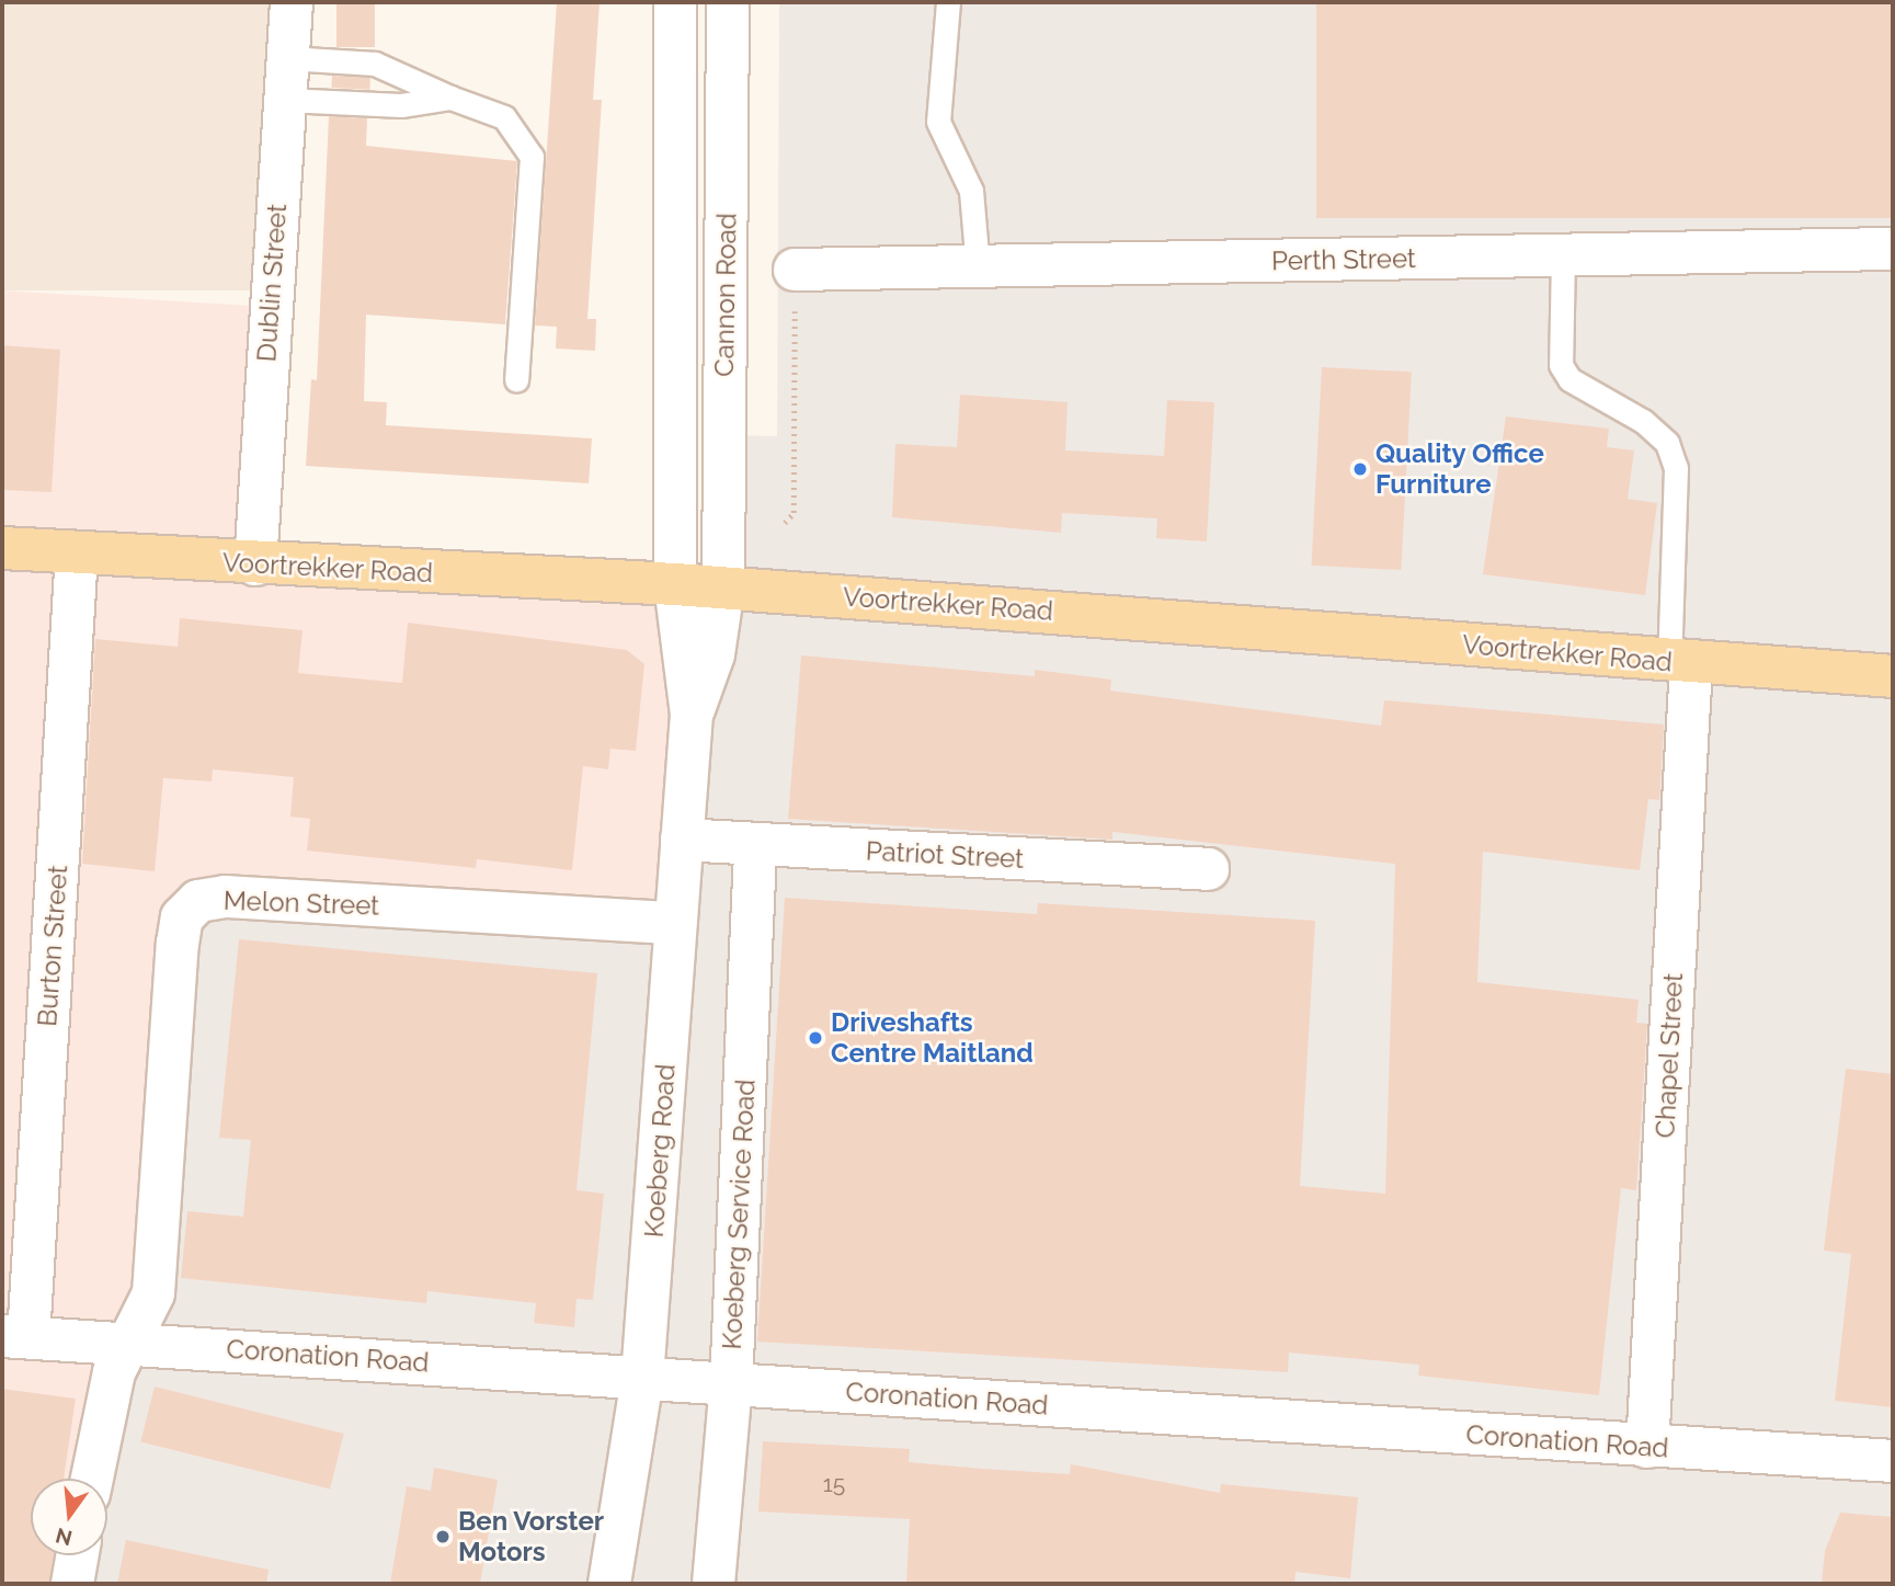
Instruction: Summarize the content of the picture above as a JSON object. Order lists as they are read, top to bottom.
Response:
{
  "streets": {
    "main road": ["Voortrekker Road"],
    "street": [
      "Perth Street",
      "Dublin Street",
      "Cannon Road",
      "Patriot Street",
      "Melon Street",
      "Burton Street",
      "Chapel Street",
      "Koeberg Road",
      "Koeberg Service Road",
      "Coronation Road"
    ]
  },
  "crossings": [
    ["Dublin Street", "Voortrekker Road"],
    ["Cannon Road", "Voortrekker Road"],
    ["Cannon Road", "Koeberg Road"],
    ["Voortrekker Road", "Burton Street"],
    ["Voortrekker Road", "Chapel Street"],
    ["Voortrekker Road", "Koeberg Road"],
    ["Patriot Street", "Koeberg Road"],
    ["Patriot Street", "Koeberg Service Road"],
    ["Melon Street", "Koeberg Road"],
    ["Melon Street", "Coronation Road"],
    ["Burton Street", "Coronation Road"],
    ["Chapel Street", "Coronation Road"],
    ["Koeberg Road", "Coronation Road"],
    ["Koeberg Service Road", "Coronation Road"]
  ],
  "places": ["Quality Office Furniture", "Driveshafts Centre Maitland", "Ben Vorster Motors"],
  "house_numbers": ["15"],
  "north": "bottom"
}
